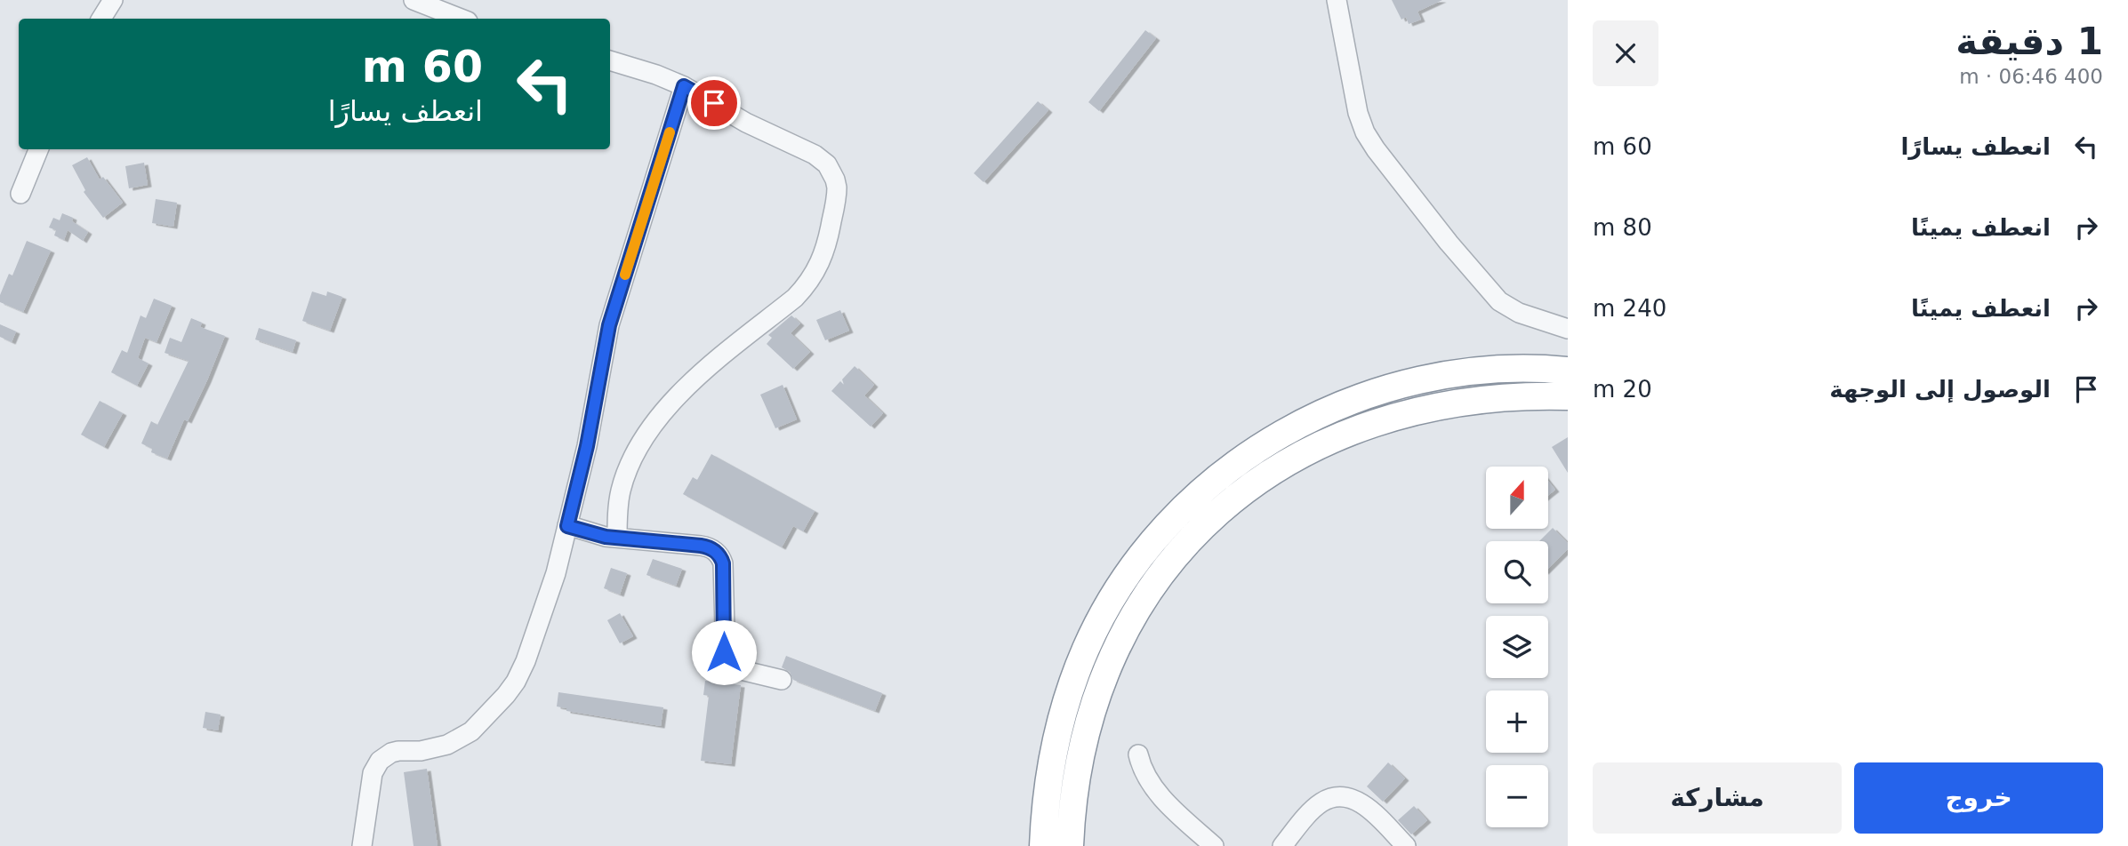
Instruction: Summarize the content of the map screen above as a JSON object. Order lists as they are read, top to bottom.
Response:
{
  "north": "top",
  "page": {
    "heading": ["1 دقيقة", "400 m · 06:46"],
    "turn": ["60 m", "انعطف يسارًا"],
    "list": [
      {
        "name": "انعطف يسارًا",
        "value": "60 m"
      },
      {
        "name": "انعطف يمينًا",
        "value": "80 m"
      },
      {
        "name": "انعطف يمينًا",
        "value": "240 m"
      },
      {
        "name": "الوصول إلى الوجهة",
        "value": "20 m"
      }
    ],
    "map_buttons": ["+", "−"],
    "buttons": ["خروج", "مشاركة"]
  }
}
